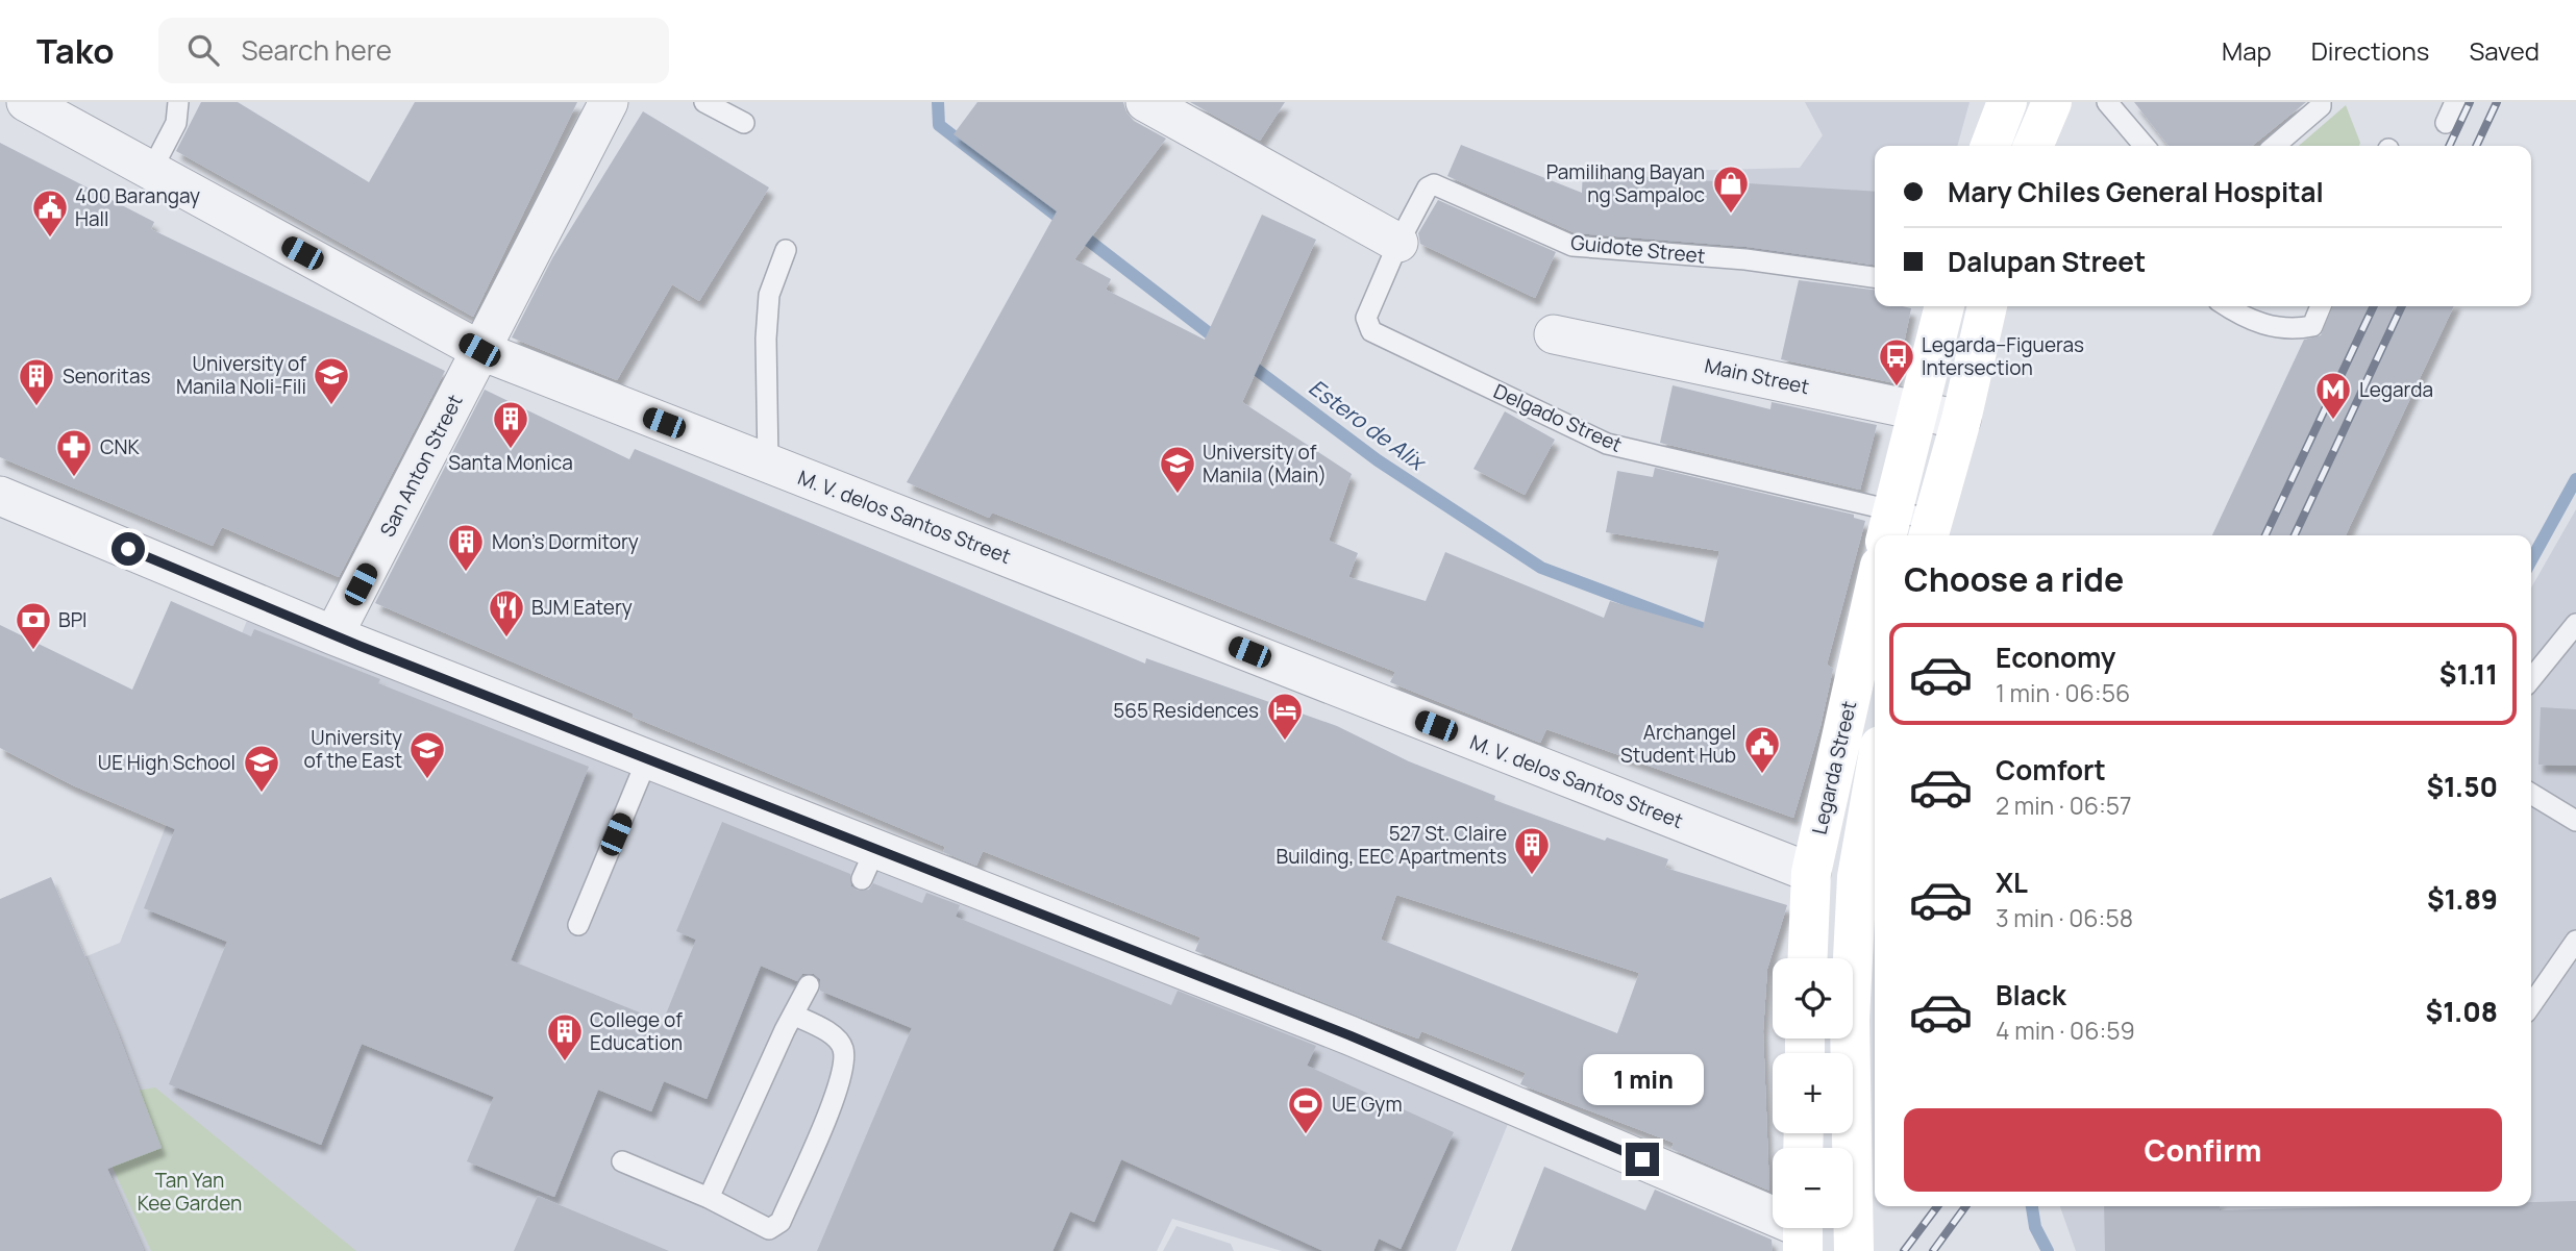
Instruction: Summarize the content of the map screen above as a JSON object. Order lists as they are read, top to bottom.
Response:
{
  "streets": {
    "main road": ["Legarda Street"],
    "street": ["Main Street", "San Anton Street", "M. V. delos Santos Street"],
    "lane": ["Guidote Street", "Delgado Street"]
  },
  "crossings": [
    ["Guidote Street", "Delgado Street"],
    ["San Anton Street", "M. V. delos Santos Street"],
    ["M. V. delos Santos Street", "Legarda Street"]
  ],
  "water": ["Estero de Alix"],
  "parks": ["Tan Yan Kee Garden"],
  "places": {
    "shop": ["Pamilihang Bayan ng Sampaloc"],
    "public building": ["400 Barangay Hall", "Archangel Student Hub"],
    "bus stop": ["Legarda–Figueras Intersection"],
    "school or university": [
      "University of Manila Noli-Fili",
      "University of Manila (Main)",
      "University of the East",
      "UE High School"
    ],
    "building": [
      "Senoritas",
      "Santa Monica",
      "Mon's Dormitory",
      "527 St. Claire Building, EEC Apartments",
      "College of Education"
    ],
    "metro station": ["Legarda"],
    "pharmacy": ["CNK"],
    "restaurant": ["BJM Eatery"],
    "bank": ["BPI"],
    "hotel": ["565 Residences"],
    "sports": ["UE Gym"]
  },
  "page": {
    "header": "Tako",
    "search": "Search here",
    "nav": ["Map", "Directions", "Saved"],
    "banner": ["Mary Chiles General Hospital", "Dalupan Street"],
    "heading": "Choose a ride",
    "list": [
      {
        "name": "Economy",
        "note": "1 min · 06:56",
        "value": "$1.11"
      },
      {
        "name": "Comfort",
        "note": "2 min · 06:57",
        "value": "$1.50"
      },
      {
        "name": "XL",
        "note": "3 min · 06:58",
        "value": "$1.89"
      },
      {
        "name": "Black",
        "note": "4 min · 06:59",
        "value": "$1.08"
      }
    ],
    "map_buttons": ["+", "−"],
    "bubble": "1 min",
    "buttons": "Confirm"
  }
}
